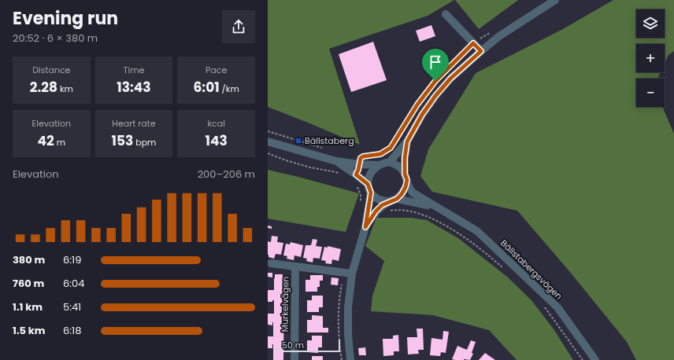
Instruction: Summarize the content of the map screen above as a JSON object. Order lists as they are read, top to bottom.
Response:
{
  "streets": {
    "street": ["Bällstabergsvägen", "Murkelvägen"]
  },
  "places": {
    "transit": ["Bällstaberg"]
  },
  "scale_bar": "50 m",
  "page": {
    "heading": ["Evening run", "20:52 · 6 × 380 m"],
    "map_buttons": ["+", "−"],
    "stats": [
      ["Distance", "2.28 km"],
      ["Time", "13:43"],
      ["Pace", "6:01 /km"],
      ["Elevation", "42 m"],
      ["Heart rate", "153 bpm"],
      ["kcal", "143"]
    ],
    "chart": ["Elevation", "200–206 m"],
    "list": [
      {
        "name": "380 m",
        "note": "6:19"
      },
      {
        "name": "760 m",
        "note": "6:04"
      },
      {
        "name": "1.1 km",
        "note": "5:41"
      },
      {
        "name": "1.5 km",
        "note": "6:18"
      }
    ],
    "scale": "50 m"
  }
}
